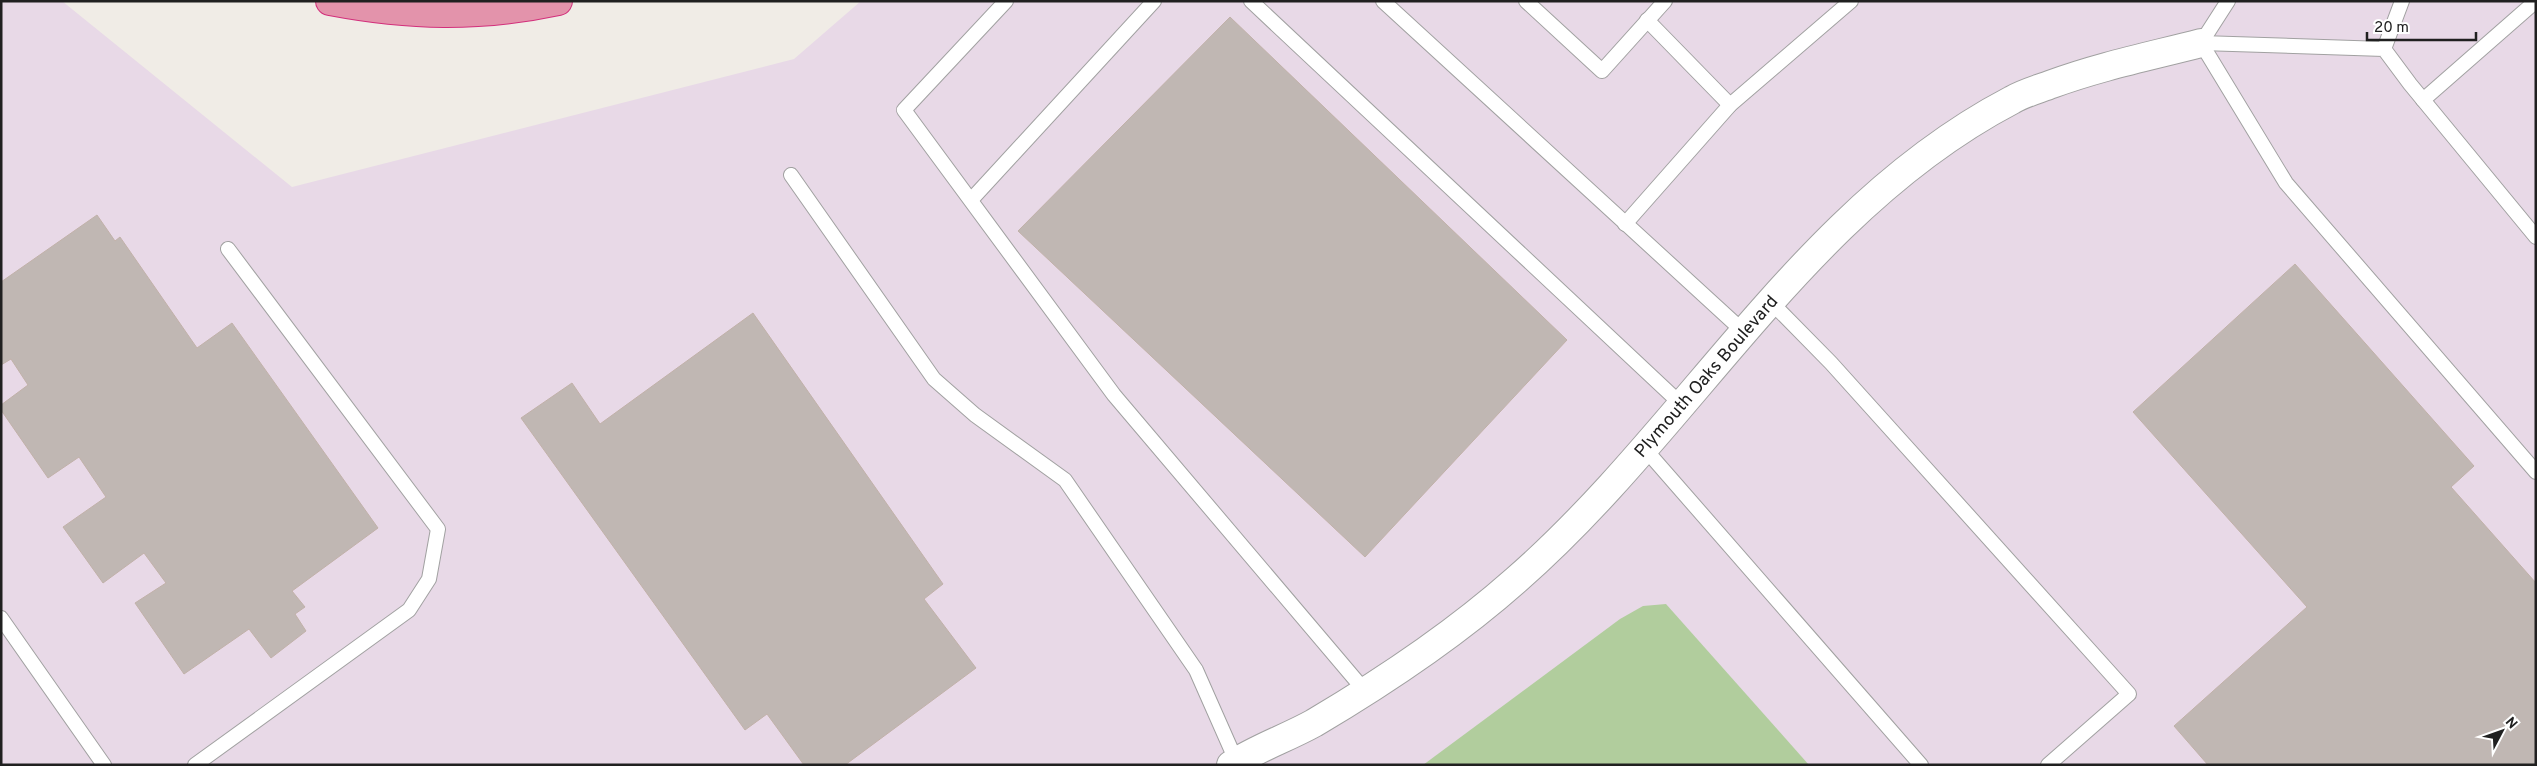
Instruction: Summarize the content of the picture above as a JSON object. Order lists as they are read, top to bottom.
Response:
{
  "streets": {
    "street": ["Plymouth Oaks Boulevard"]
  },
  "scale_bar": "20 m",
  "north": "top right"
}
